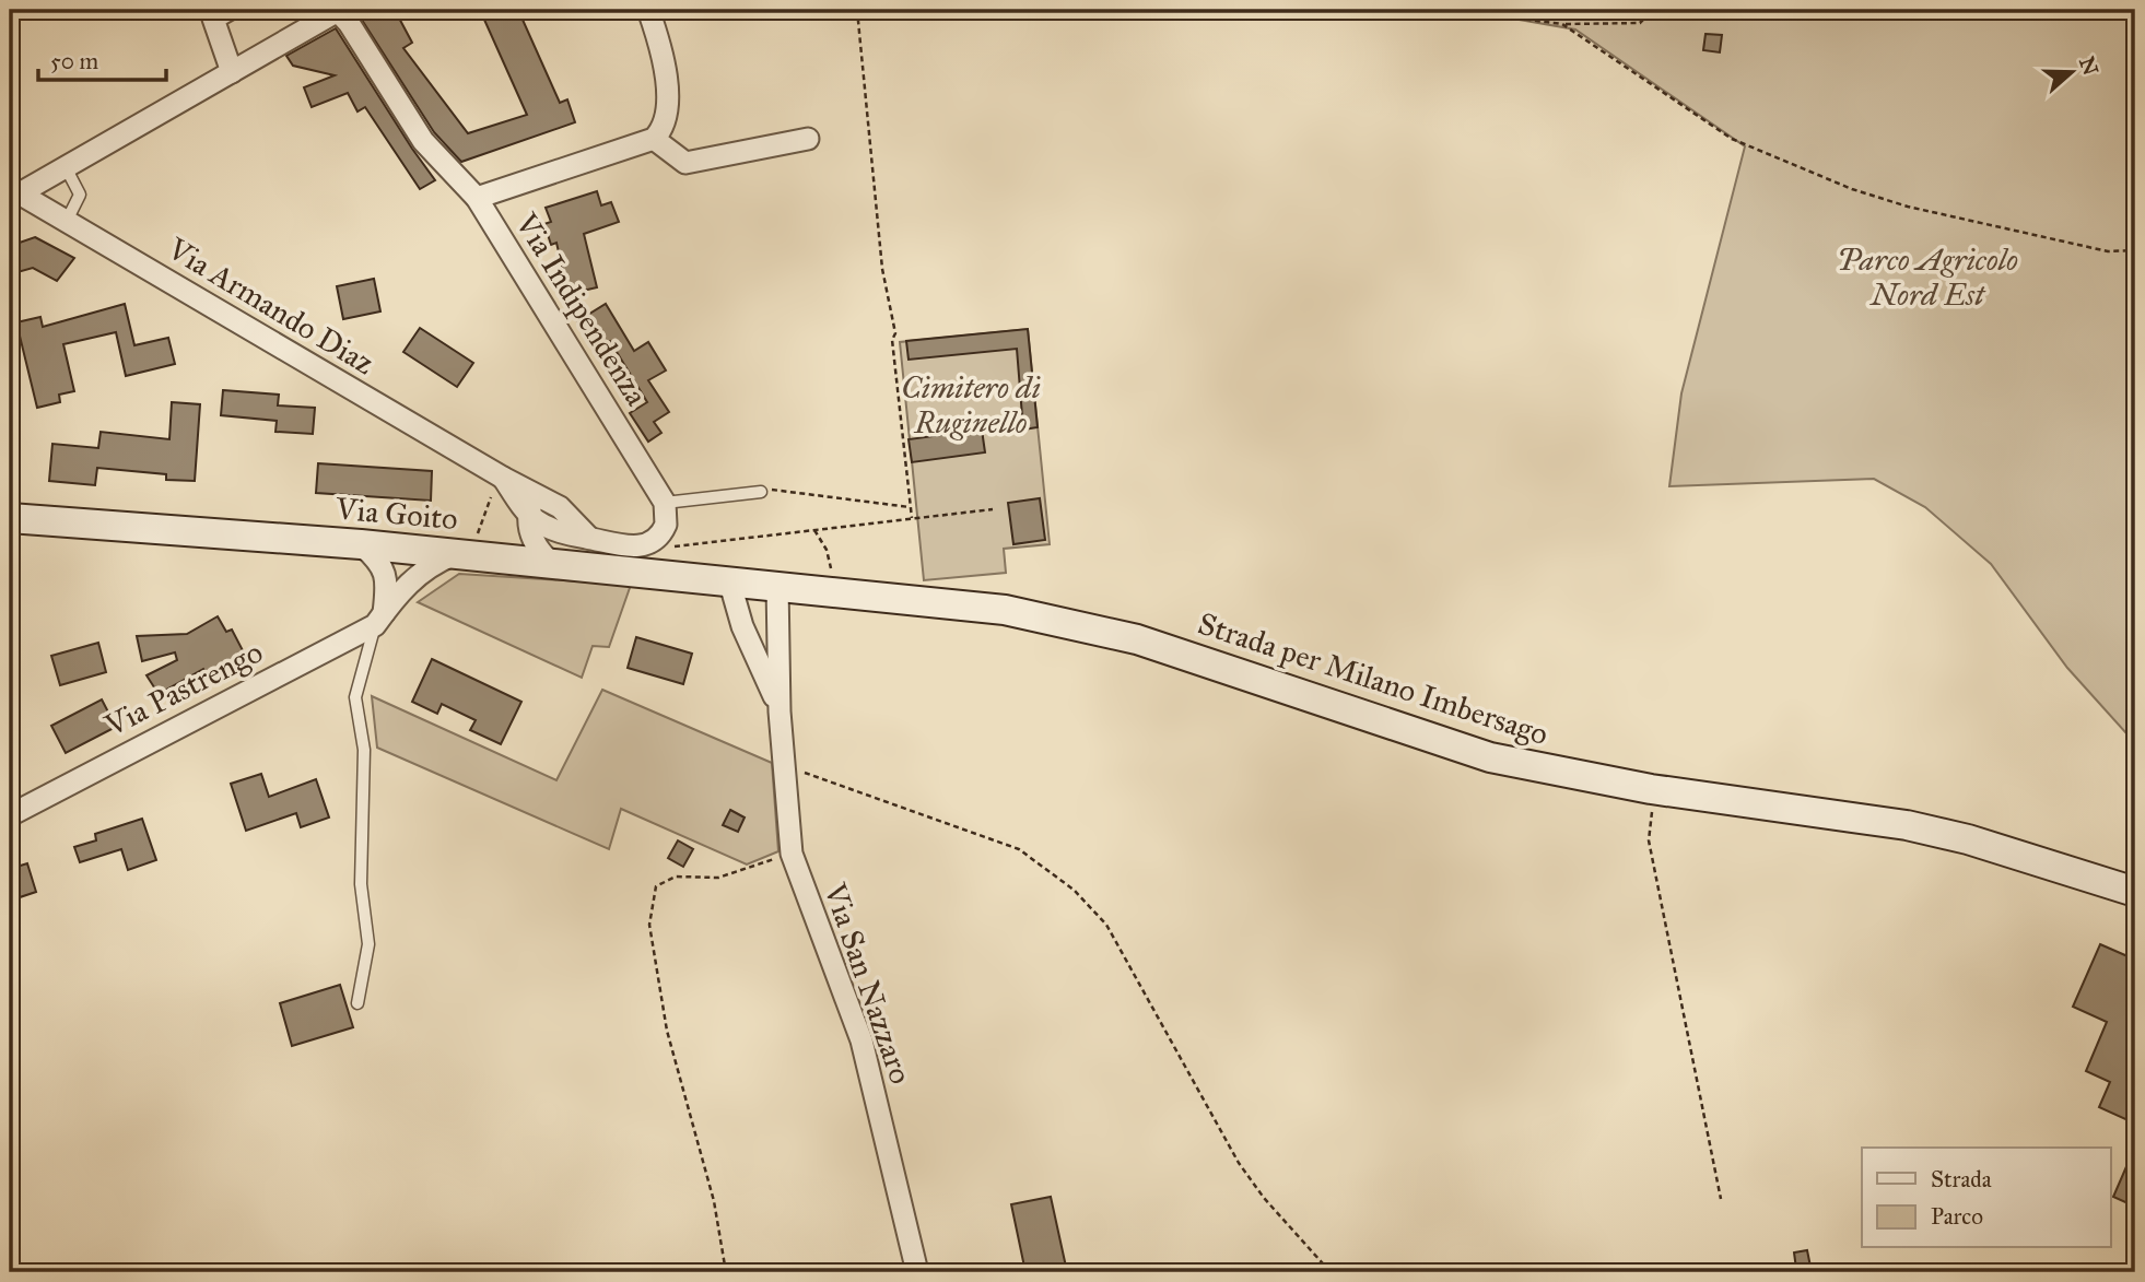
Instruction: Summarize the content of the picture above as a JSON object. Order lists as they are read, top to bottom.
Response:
{
  "streets": {
    "street": [
      "Via Armando Diaz",
      "Via Indipendenza",
      "Via Goito",
      "Strada per Milano Imbersago",
      "Via Pastrengo",
      "Via San Nazzaro"
    ]
  },
  "crossings": [
    ["Via Armando Diaz", "Via Goito"],
    ["Via Goito", "Strada per Milano Imbersago"],
    ["Via Goito", "Via Pastrengo"],
    ["Via Goito", "Via San Nazzaro"],
    ["Strada per Milano Imbersago", "Via San Nazzaro"]
  ],
  "parks": ["Parco Agricolo Nord Est", "Cimitero di Ruginello"],
  "legend": ["Strada", "Parco"],
  "scale_bar": "50 m",
  "north": "right"
}
